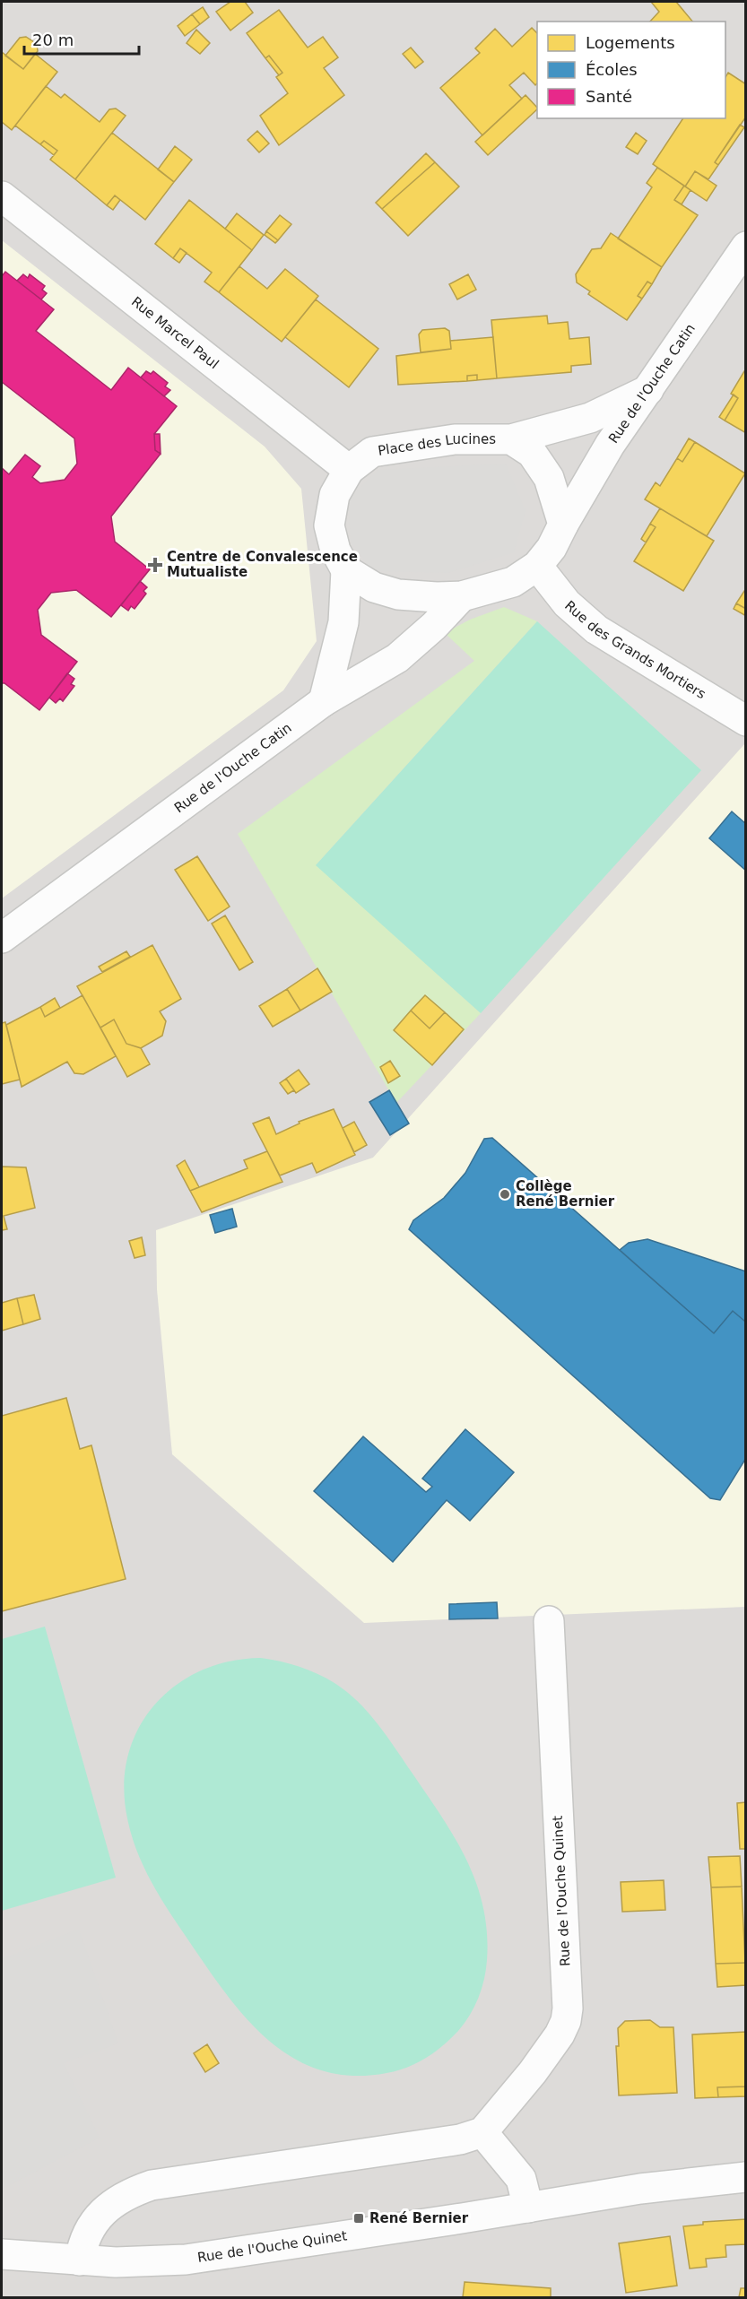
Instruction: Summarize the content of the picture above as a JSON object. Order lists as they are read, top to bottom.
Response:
{
  "streets": {
    "street": [
      "Rue Marcel Paul",
      "Rue de l'Ouche Catin",
      "Place des Lucines",
      "Rue des Grands Mortiers",
      "Rue de l'Ouche Quinet"
    ]
  },
  "crossings": [
    ["Rue Marcel Paul", "Place des Lucines"],
    ["Rue de l'Ouche Catin", "Place des Lucines"]
  ],
  "places": {
    "health": ["Centre de Convalescence Mutualiste"],
    "other": ["Collège René Bernier"],
    "transit": ["René Bernier"]
  },
  "legend": ["Logements", "Écoles", "Santé"],
  "scale_bar": "20 m"
}
